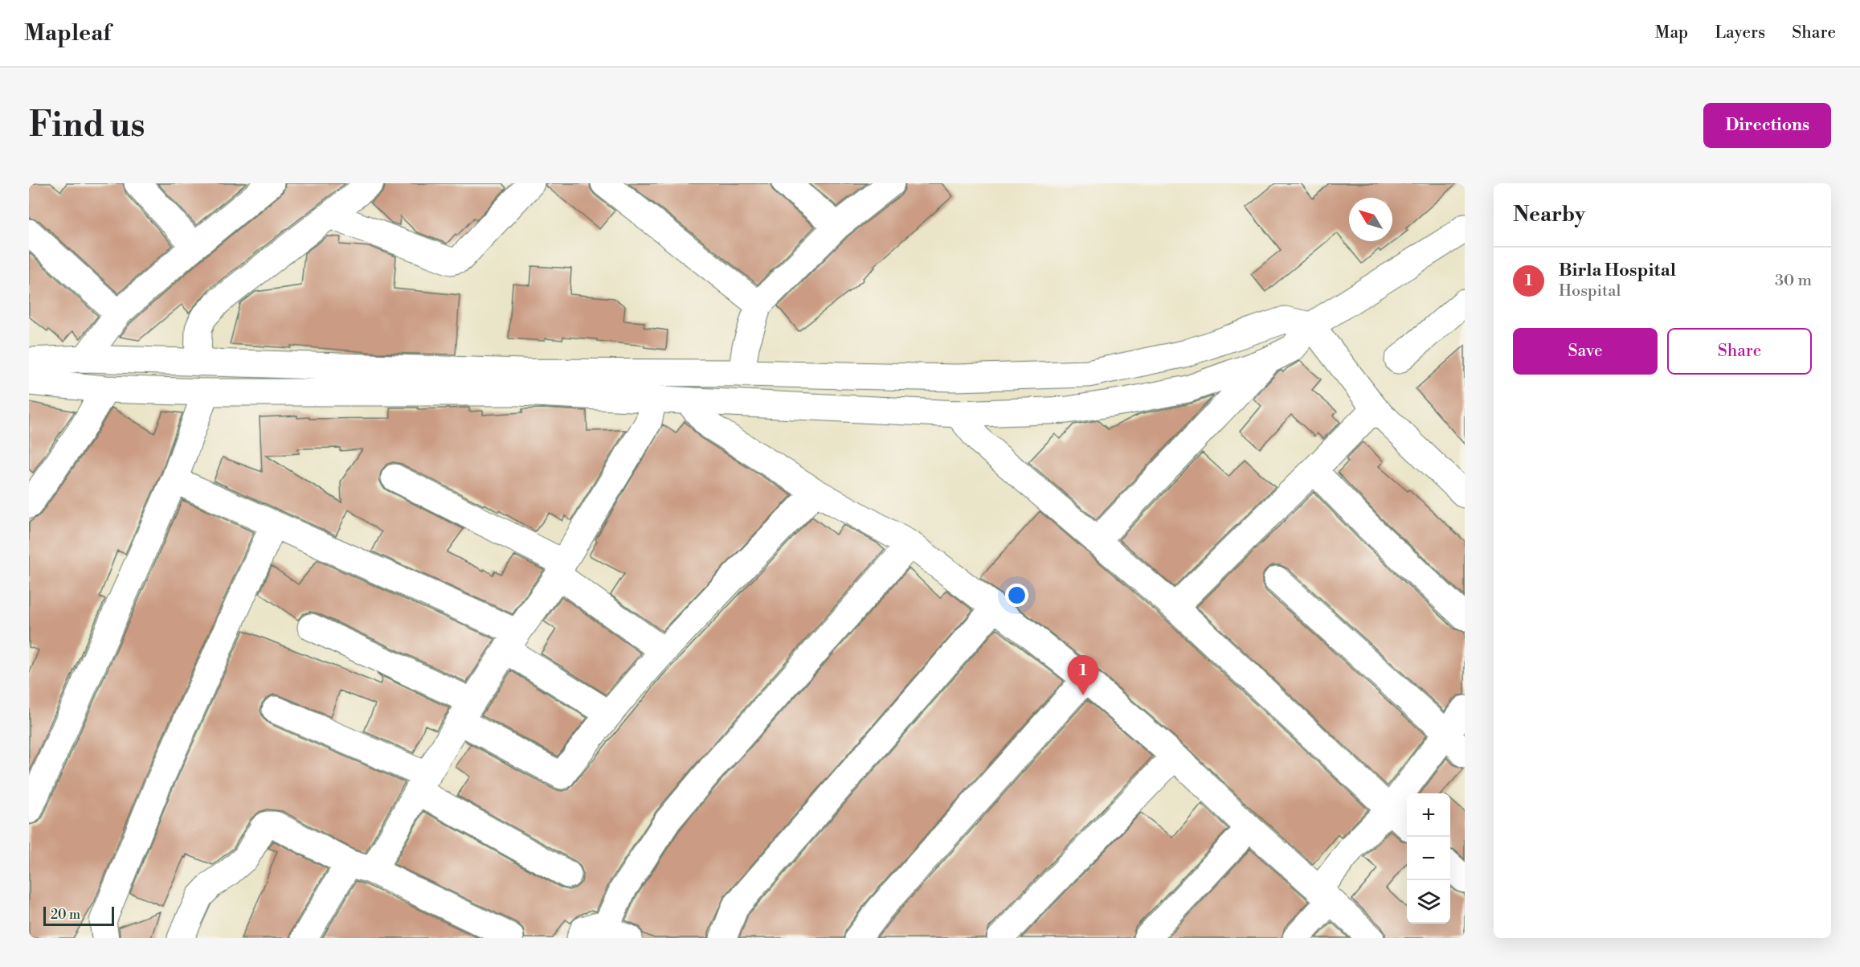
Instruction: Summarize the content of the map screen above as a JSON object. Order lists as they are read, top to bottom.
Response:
{
  "scale_bar": "20 m",
  "north": "top left",
  "page": {
    "header": "Mapleaf",
    "nav": ["Map", "Layers", "Share"],
    "buttons": [
      "Directions",
      ["Save", "Share"]
    ],
    "title": "Find us",
    "heading": "Nearby",
    "list": [
      {
        "mark": "1",
        "name": "Birla Hospital",
        "note": "Hospital",
        "value": "30 m"
      }
    ],
    "pins": "1",
    "map_buttons": ["+", "−"],
    "scale": "20 m"
  }
}
